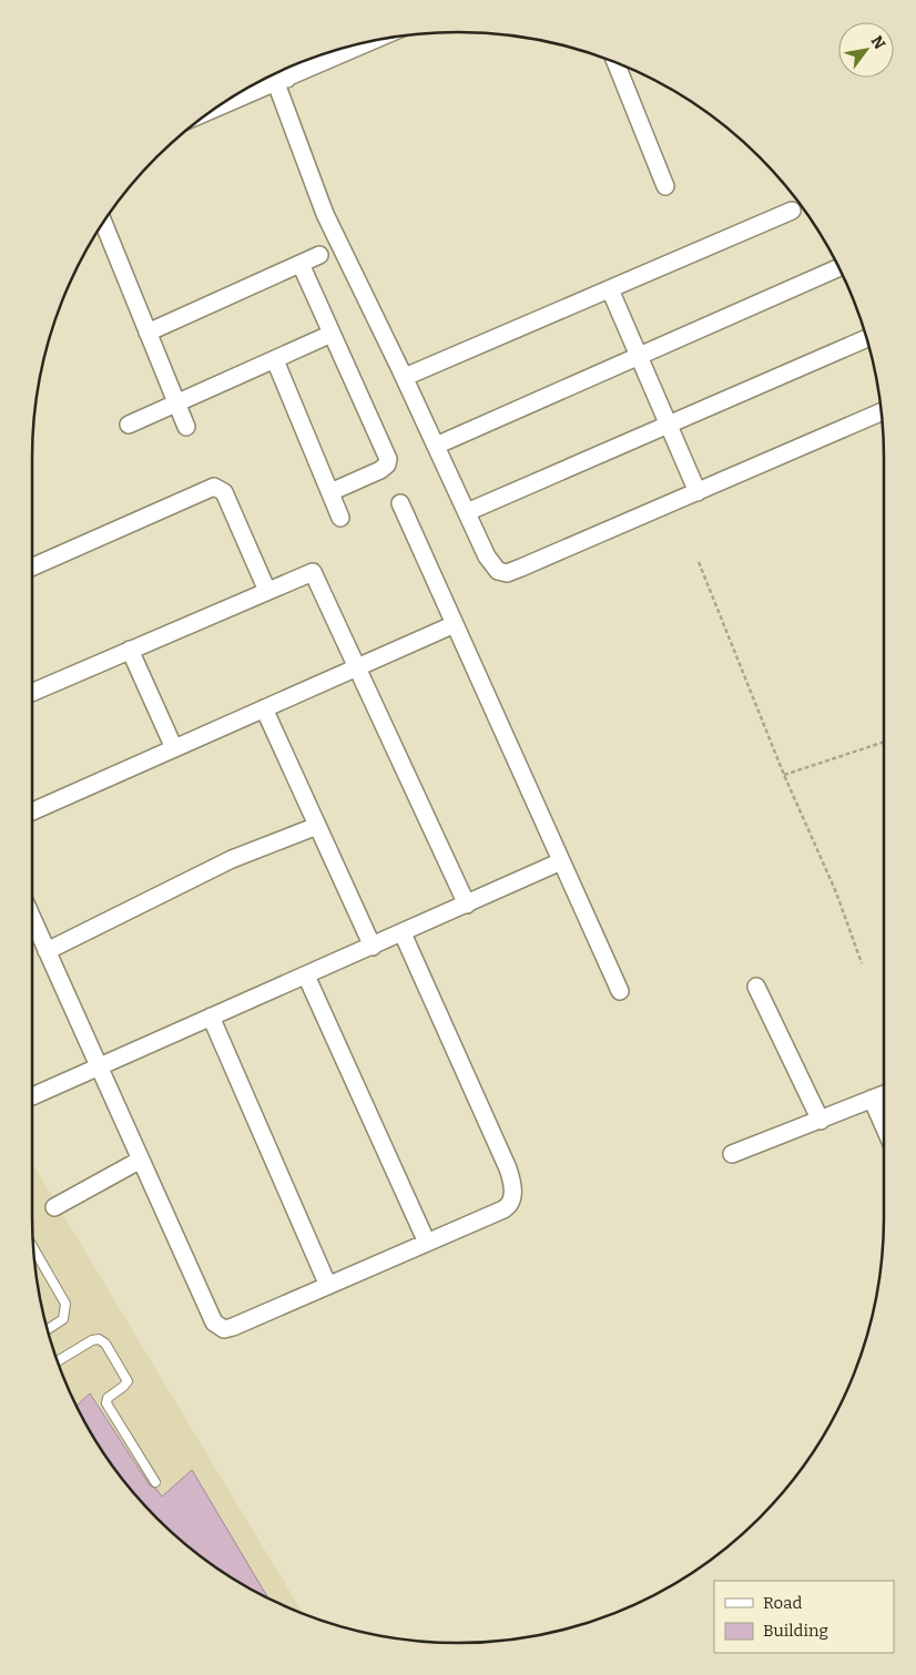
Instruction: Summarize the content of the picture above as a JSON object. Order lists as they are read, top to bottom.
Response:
{
  "legend": ["Road", "Building"],
  "north": "top right"
}
